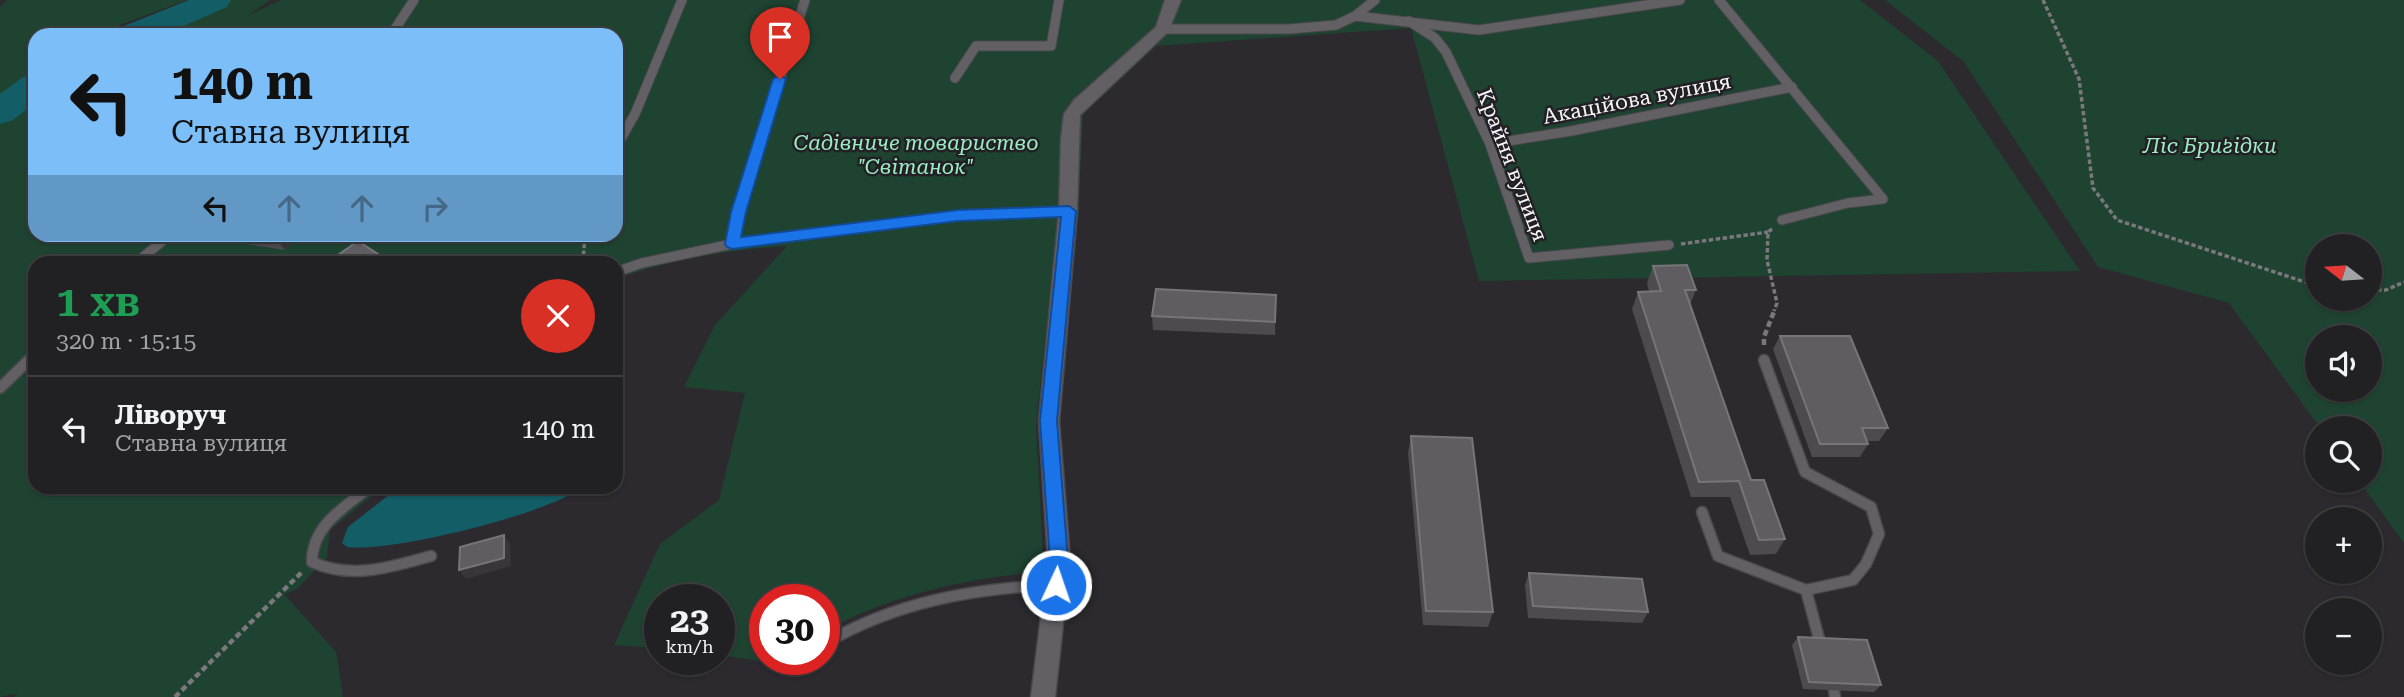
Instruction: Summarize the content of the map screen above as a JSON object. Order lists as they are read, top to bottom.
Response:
{
  "streets": {
    "lane": ["Акаційова вулиця", "Крайня вулиця"]
  },
  "crossings": [
    ["Акаційова вулиця", "Крайня вулиця"]
  ],
  "parks": ["Садівниче товариство \"Світанок\"", "Ліс Бриґідки"],
  "north": "left",
  "page": {
    "turn": ["140 m", "Ставна вулиця"],
    "map_buttons": ["+", "−"],
    "heading": ["1 хв", "320 m · 15:15"],
    "list": [
      {
        "name": "Ліворуч",
        "note": "Ставна вулиця",
        "value": "140 m"
      }
    ],
    "speed": "23 km/h",
    "limit": "30"
  }
}
